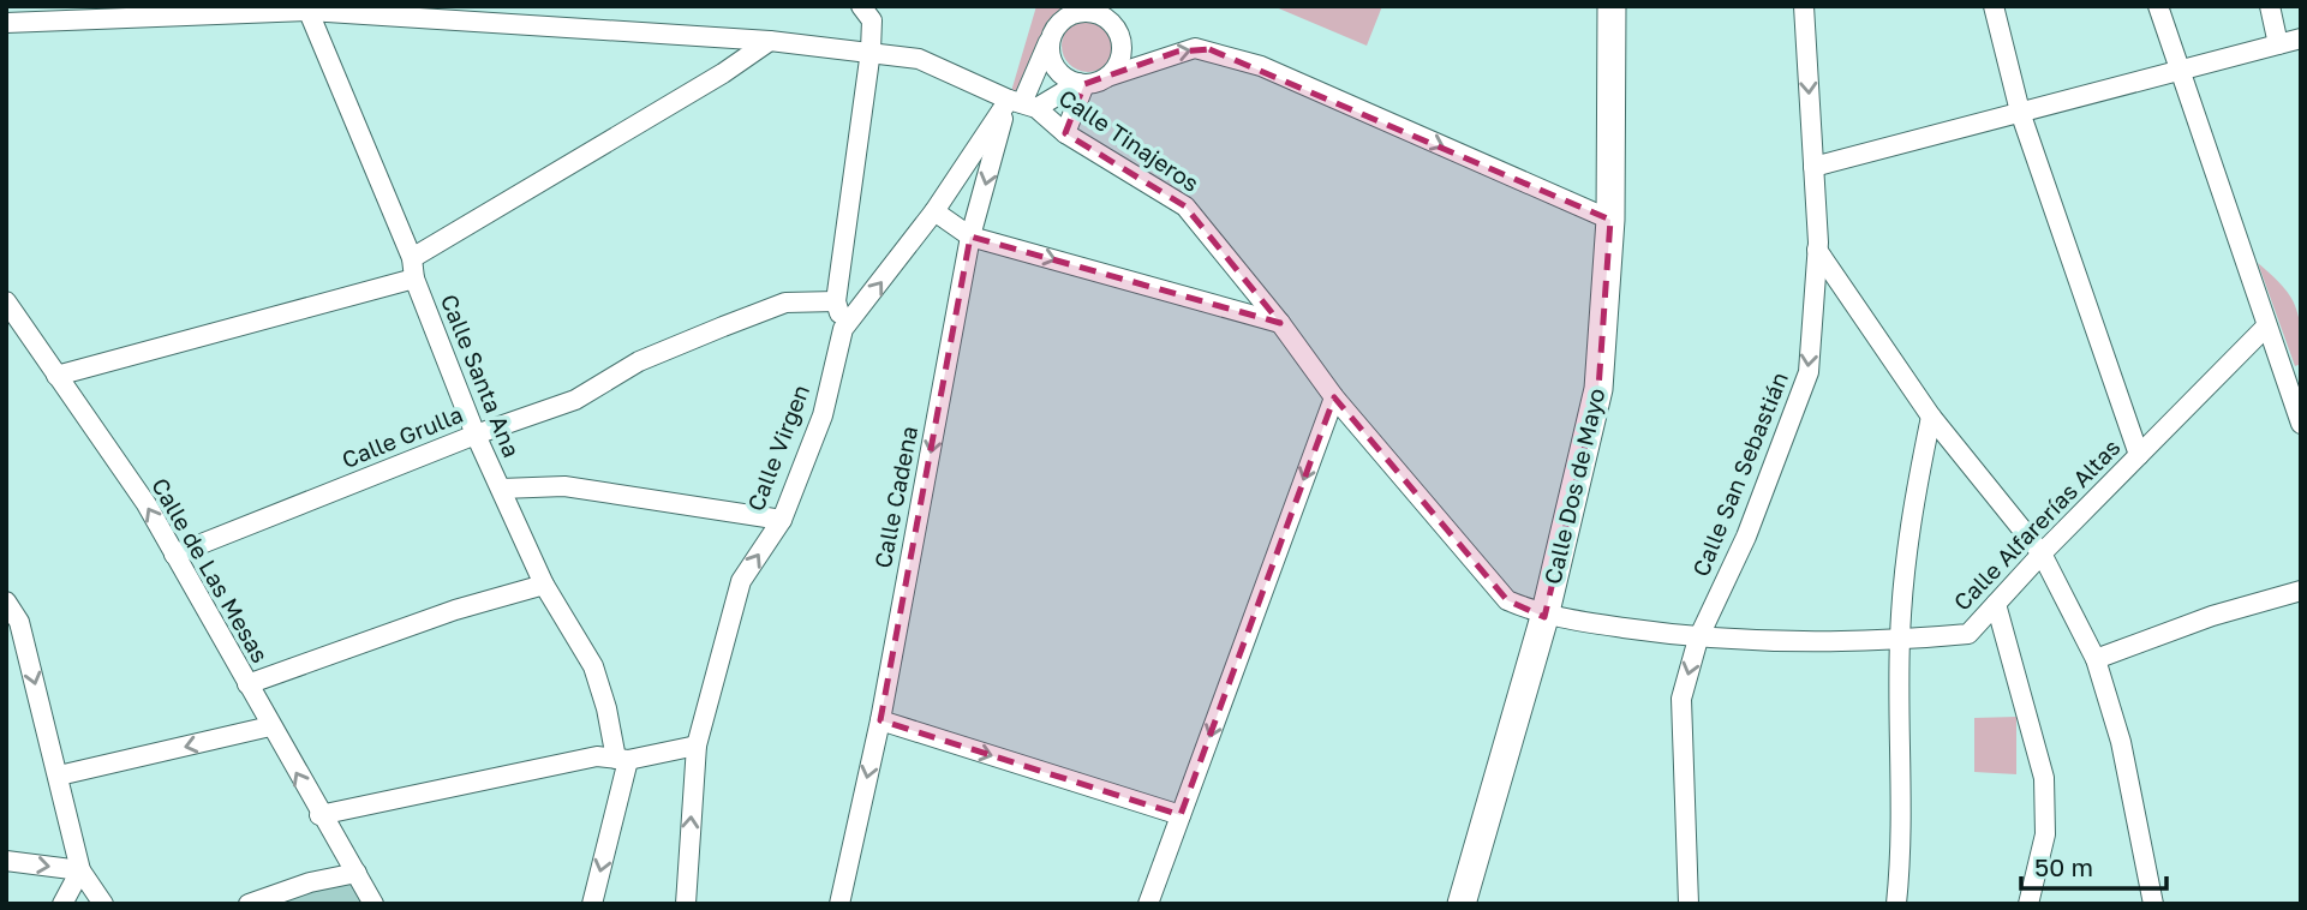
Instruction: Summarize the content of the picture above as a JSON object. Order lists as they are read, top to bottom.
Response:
{
  "streets": {
    "street": [
      "Calle Tinajeros",
      "Calle Santa Ana",
      "Calle Grulla",
      "Calle Virgen",
      "Calle San Sebastián",
      "Calle Dos de Mayo",
      "Calle Cadena",
      "Calle Alfarerías Altas",
      "Calle de Las Mesas"
    ]
  },
  "crossings": [
    ["Calle Tinajeros", "Calle Santa Ana"],
    ["Calle Tinajeros", "Calle Virgen"],
    ["Calle Tinajeros", "Calle Dos de Mayo"],
    ["Calle Tinajeros", "Calle Cadena"],
    ["Calle Tinajeros", "Calle Alfarerías Altas"],
    ["Calle Santa Ana", "Calle Grulla"],
    ["Calle Grulla", "Calle de Las Mesas"],
    ["Calle Virgen", "Calle Cadena"],
    ["Calle San Sebastián", "Calle Alfarerías Altas"],
    ["Calle Dos de Mayo", "Calle Alfarerías Altas"]
  ],
  "one_way": [
    "Calle Virgen",
    "Calle San Sebastián",
    "Calle Cadena",
    "Calle de Las Mesas"
  ],
  "scale_bar": "50 m"
}
